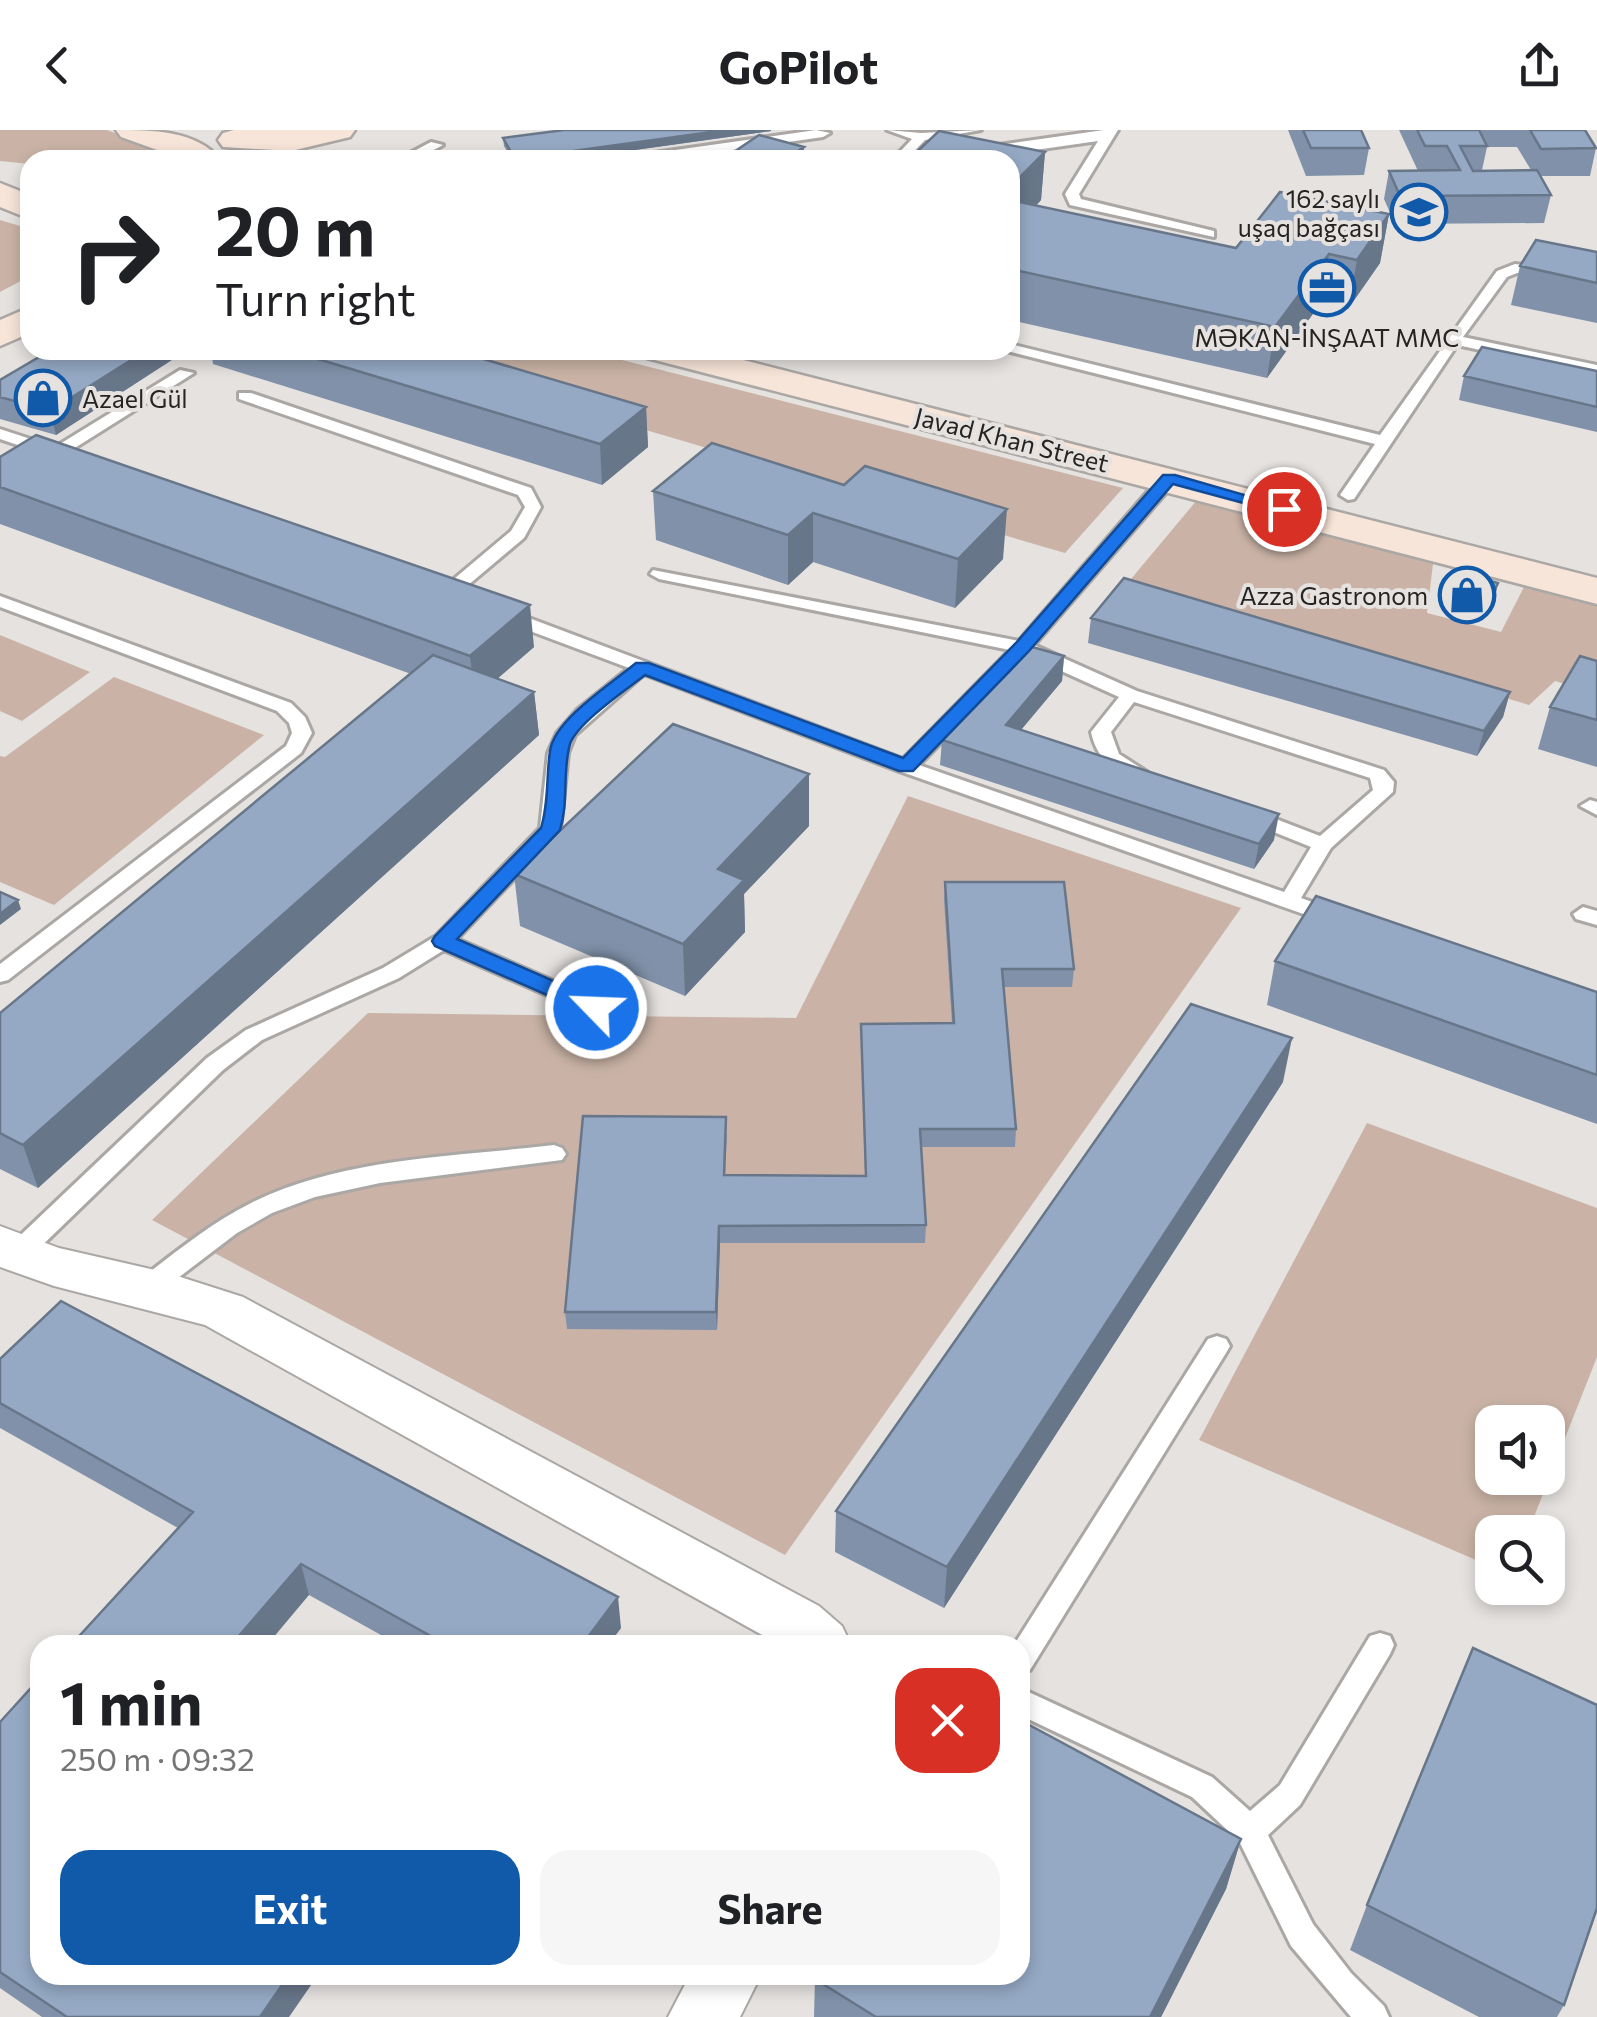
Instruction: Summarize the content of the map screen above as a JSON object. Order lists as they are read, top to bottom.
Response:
{
  "streets": {
    "street": ["Javad Khan Street"]
  },
  "places": {
    "school or university": ["162 saylı uşaq bağçası"],
    "office": ["MƏKAN-İNŞAAT MMC"],
    "shop": ["Azael Gül", "Azza Gastronom"]
  },
  "page": {
    "header": "GoPilot",
    "turn": ["20 m", "Turn right"],
    "heading": ["1 min", "250 m · 09:32"],
    "buttons": ["Exit", "Share"]
  }
}
